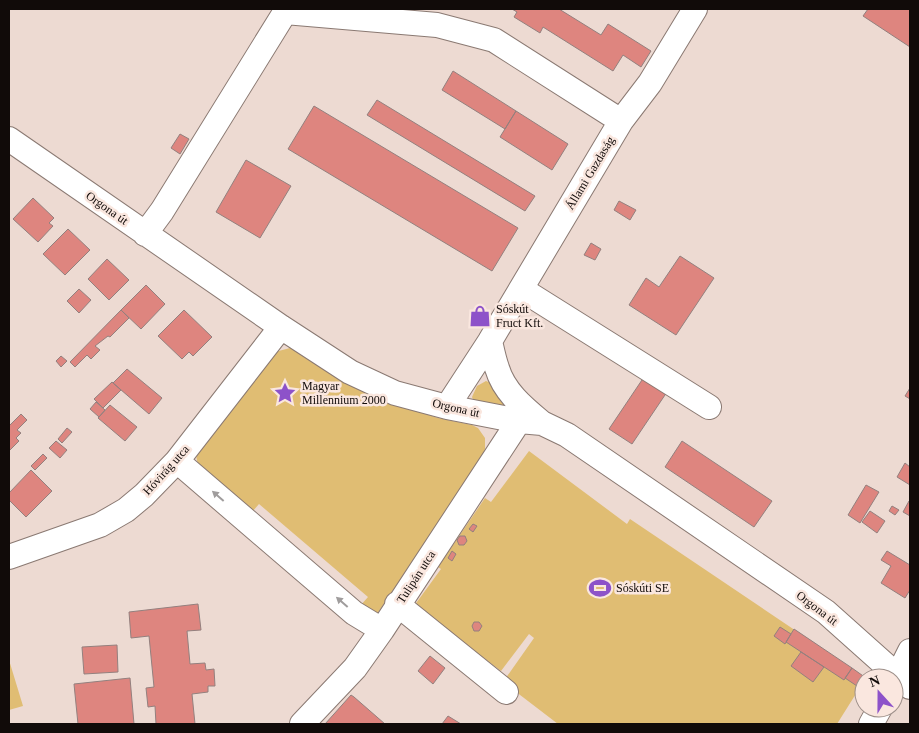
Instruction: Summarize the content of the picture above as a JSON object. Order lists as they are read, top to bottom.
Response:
{
  "streets": {
    "street": [
      "Állami Gazdaság",
      "Orgona út",
      "Hóvirág utca",
      "Tulipán utca"
    ]
  },
  "crossings": [
    ["Állami Gazdaság", "Orgona út"],
    ["Orgona út", "Hóvirág utca"],
    ["Orgona út", "Tulipán utca"]
  ],
  "places": {
    "shop": ["Sóskút Fruct Kft."],
    "place": ["Magyar Millennium 2000"],
    "sports": ["Sóskúti SE"]
  },
  "north": "top"
}
